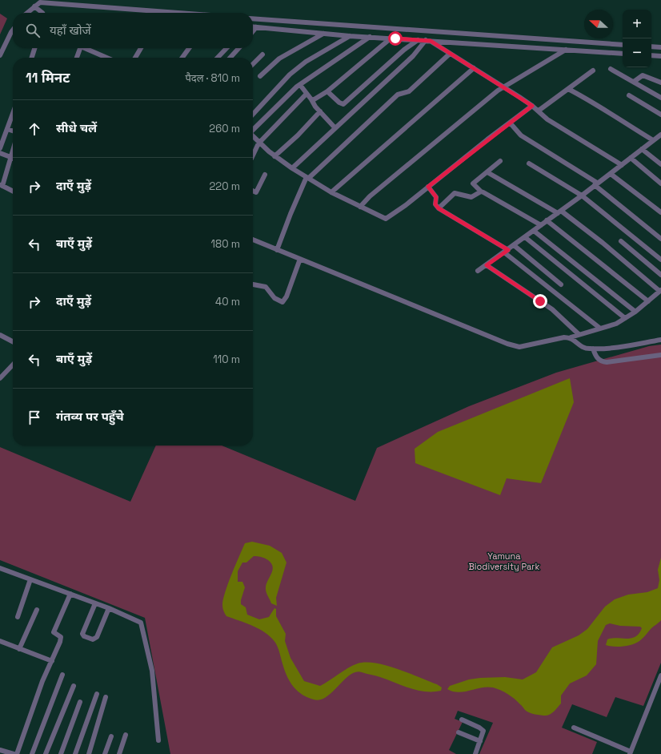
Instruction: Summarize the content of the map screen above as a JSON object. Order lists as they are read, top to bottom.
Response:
{
  "parks": ["Yamuna Biodiversity Park"],
  "north": "left",
  "page": {
    "map_buttons": ["+", "−"],
    "search": "यहाँ खोजें",
    "heading": ["11 मिनट", "पैदल · 810 m"],
    "list": [
      ["सीधे चलें", "260 m"],
      ["दाएँ मुड़ें", "220 m"],
      ["बाएँ मुड़ें", "180 m"],
      ["दाएँ मुड़ें", "40 m"],
      ["बाएँ मुड़ें", "110 m"],
      "गंतव्य पर पहुँचे"
    ]
  }
}
